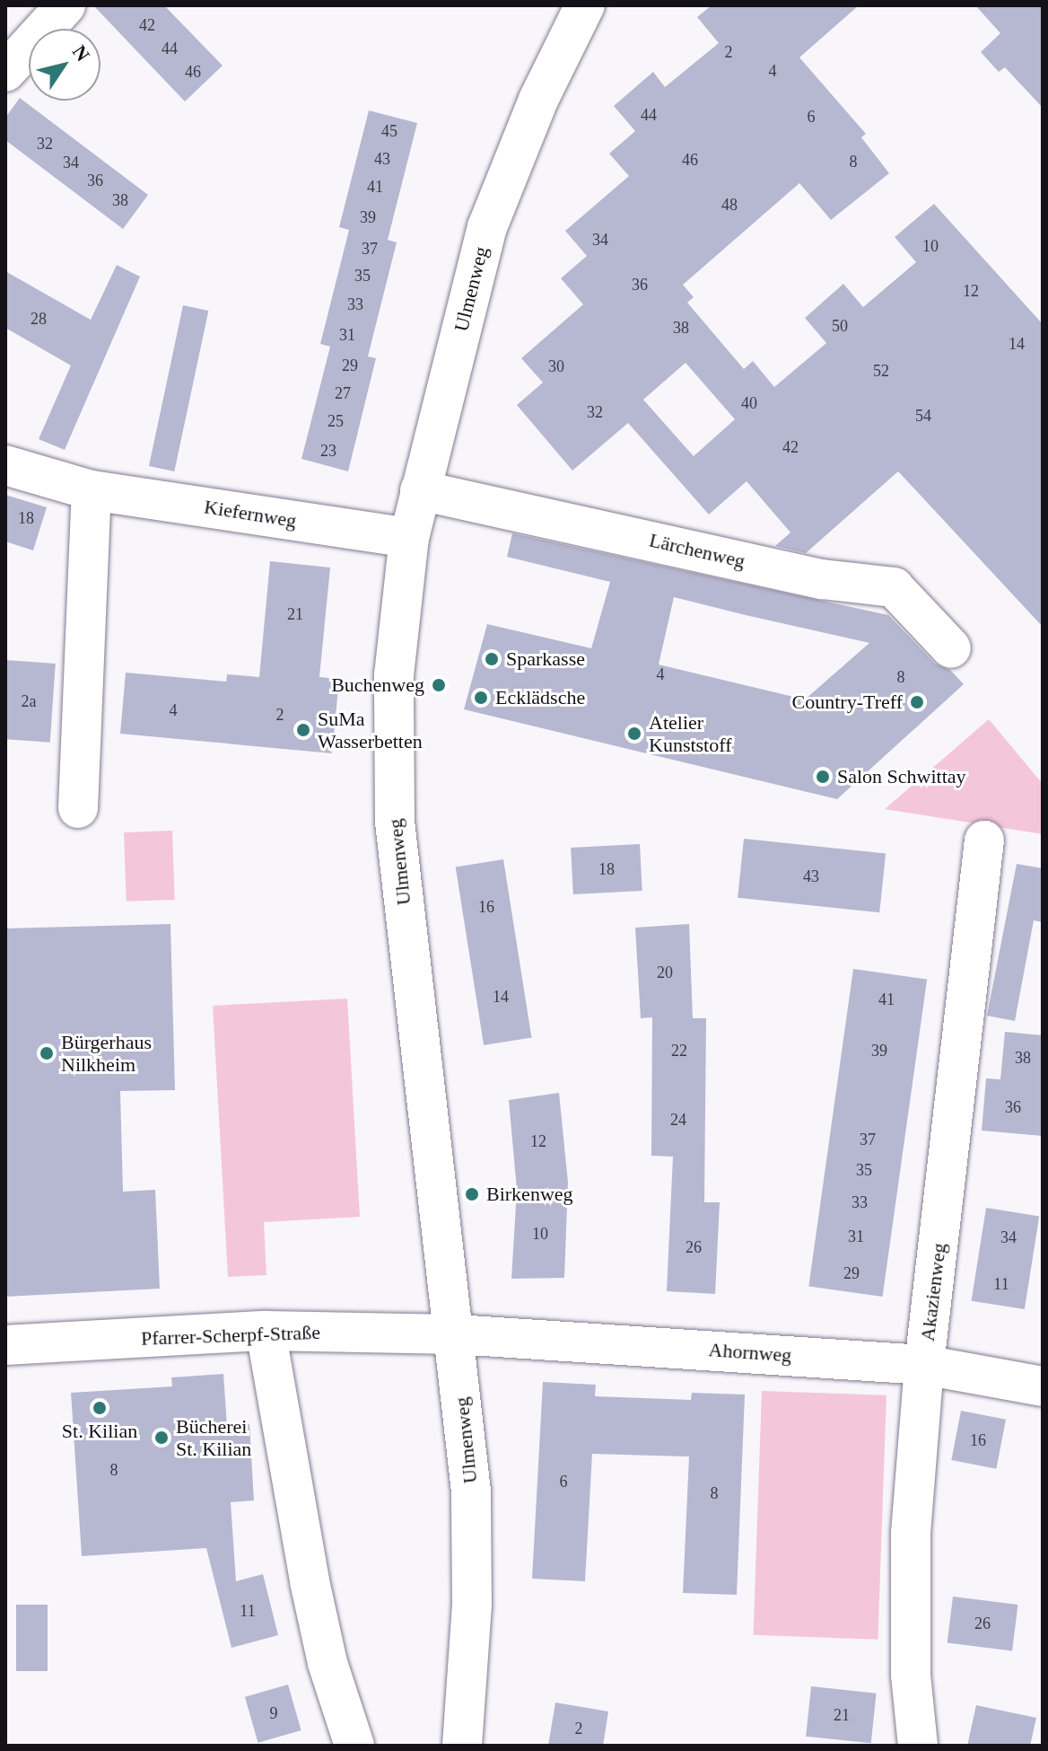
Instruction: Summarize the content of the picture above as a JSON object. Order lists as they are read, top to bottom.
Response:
{
  "streets": {
    "street": [
      "Ulmenweg",
      "Kiefernweg",
      "Lärchenweg",
      "Akazienweg",
      "Pfarrer-Scherpf-Straße",
      "Ahornweg"
    ]
  },
  "crossings": [
    ["Ulmenweg", "Kiefernweg"],
    ["Ulmenweg", "Lärchenweg"],
    ["Ulmenweg", "Pfarrer-Scherpf-Straße"],
    ["Ulmenweg", "Ahornweg"],
    ["Akazienweg", "Ahornweg"],
    ["Pfarrer-Scherpf-Straße", "Ahornweg"]
  ],
  "places": [
    "Sparkasse",
    "Buchenweg",
    "Ecklädsche",
    "Country-Treff",
    "SuMa Wasserbetten",
    "Atelier Kunststoff",
    "Salon Schwittay",
    "Bürgerhaus Nilkheim",
    "Birkenweg",
    "St. Kilian",
    "Bücherei St. Kilian"
  ],
  "house_numbers": [
    "42",
    "44",
    "2",
    "4",
    "46",
    "44",
    "6",
    "45",
    "32",
    "43",
    "46",
    "8",
    "34",
    "36",
    "41",
    "38",
    "48",
    "39",
    "34",
    "10",
    "37",
    "35",
    "36",
    "12",
    "33",
    "28",
    "50",
    "38",
    "31",
    "14",
    "29",
    "30",
    "52",
    "27",
    "40",
    "32",
    "54",
    "25",
    "42",
    "23",
    "18",
    "21",
    "4",
    "8",
    "2a",
    "4",
    "2",
    "18",
    "43",
    "16",
    "20",
    "14",
    "41",
    "22",
    "39",
    "38",
    "36",
    "24",
    "37",
    "12",
    "35",
    "33",
    "10",
    "31",
    "34",
    "26",
    "29",
    "11",
    "16",
    "8",
    "6",
    "8",
    "11",
    "26",
    "9",
    "21",
    "2"
  ],
  "north": "top right"
}
